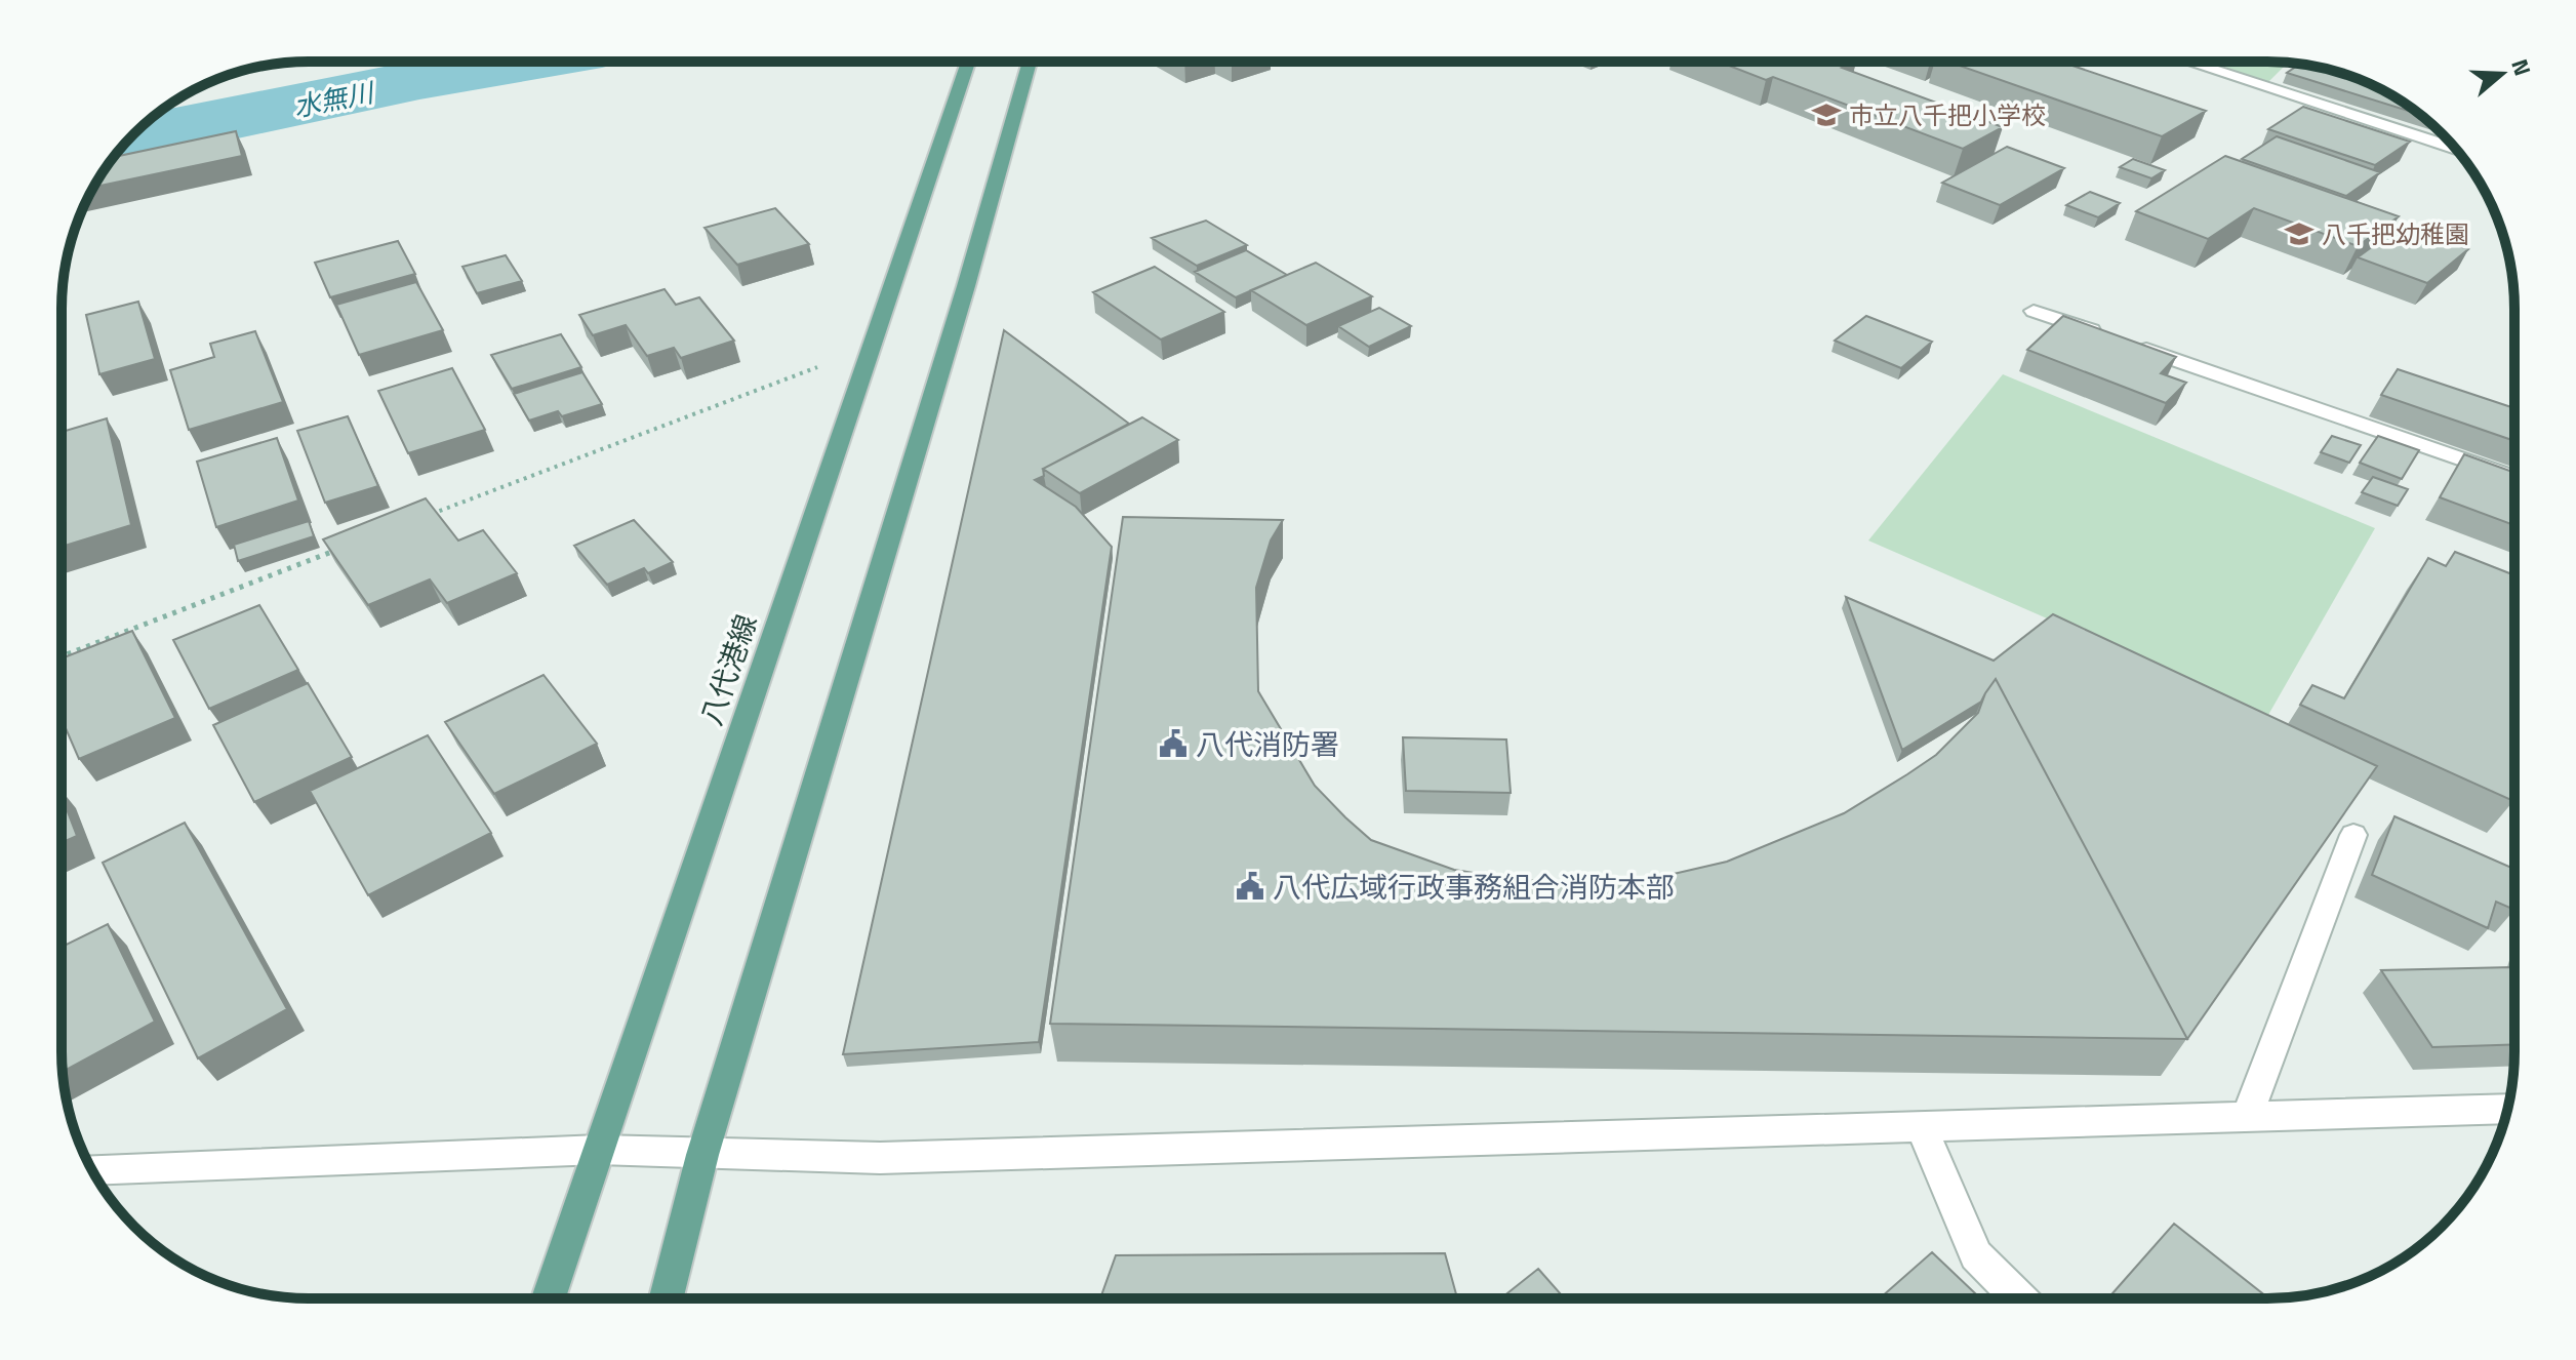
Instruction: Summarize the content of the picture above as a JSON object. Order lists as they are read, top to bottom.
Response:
{
  "streets": {
    "main road": ["八代港線"]
  },
  "water": ["水無川"],
  "places": {
    "school or university": ["市立八千把小学校", "八千把幼稚園"],
    "public building": ["八代消防署", "八代広域行政事務組合消防本部"]
  },
  "north": "right"
}
